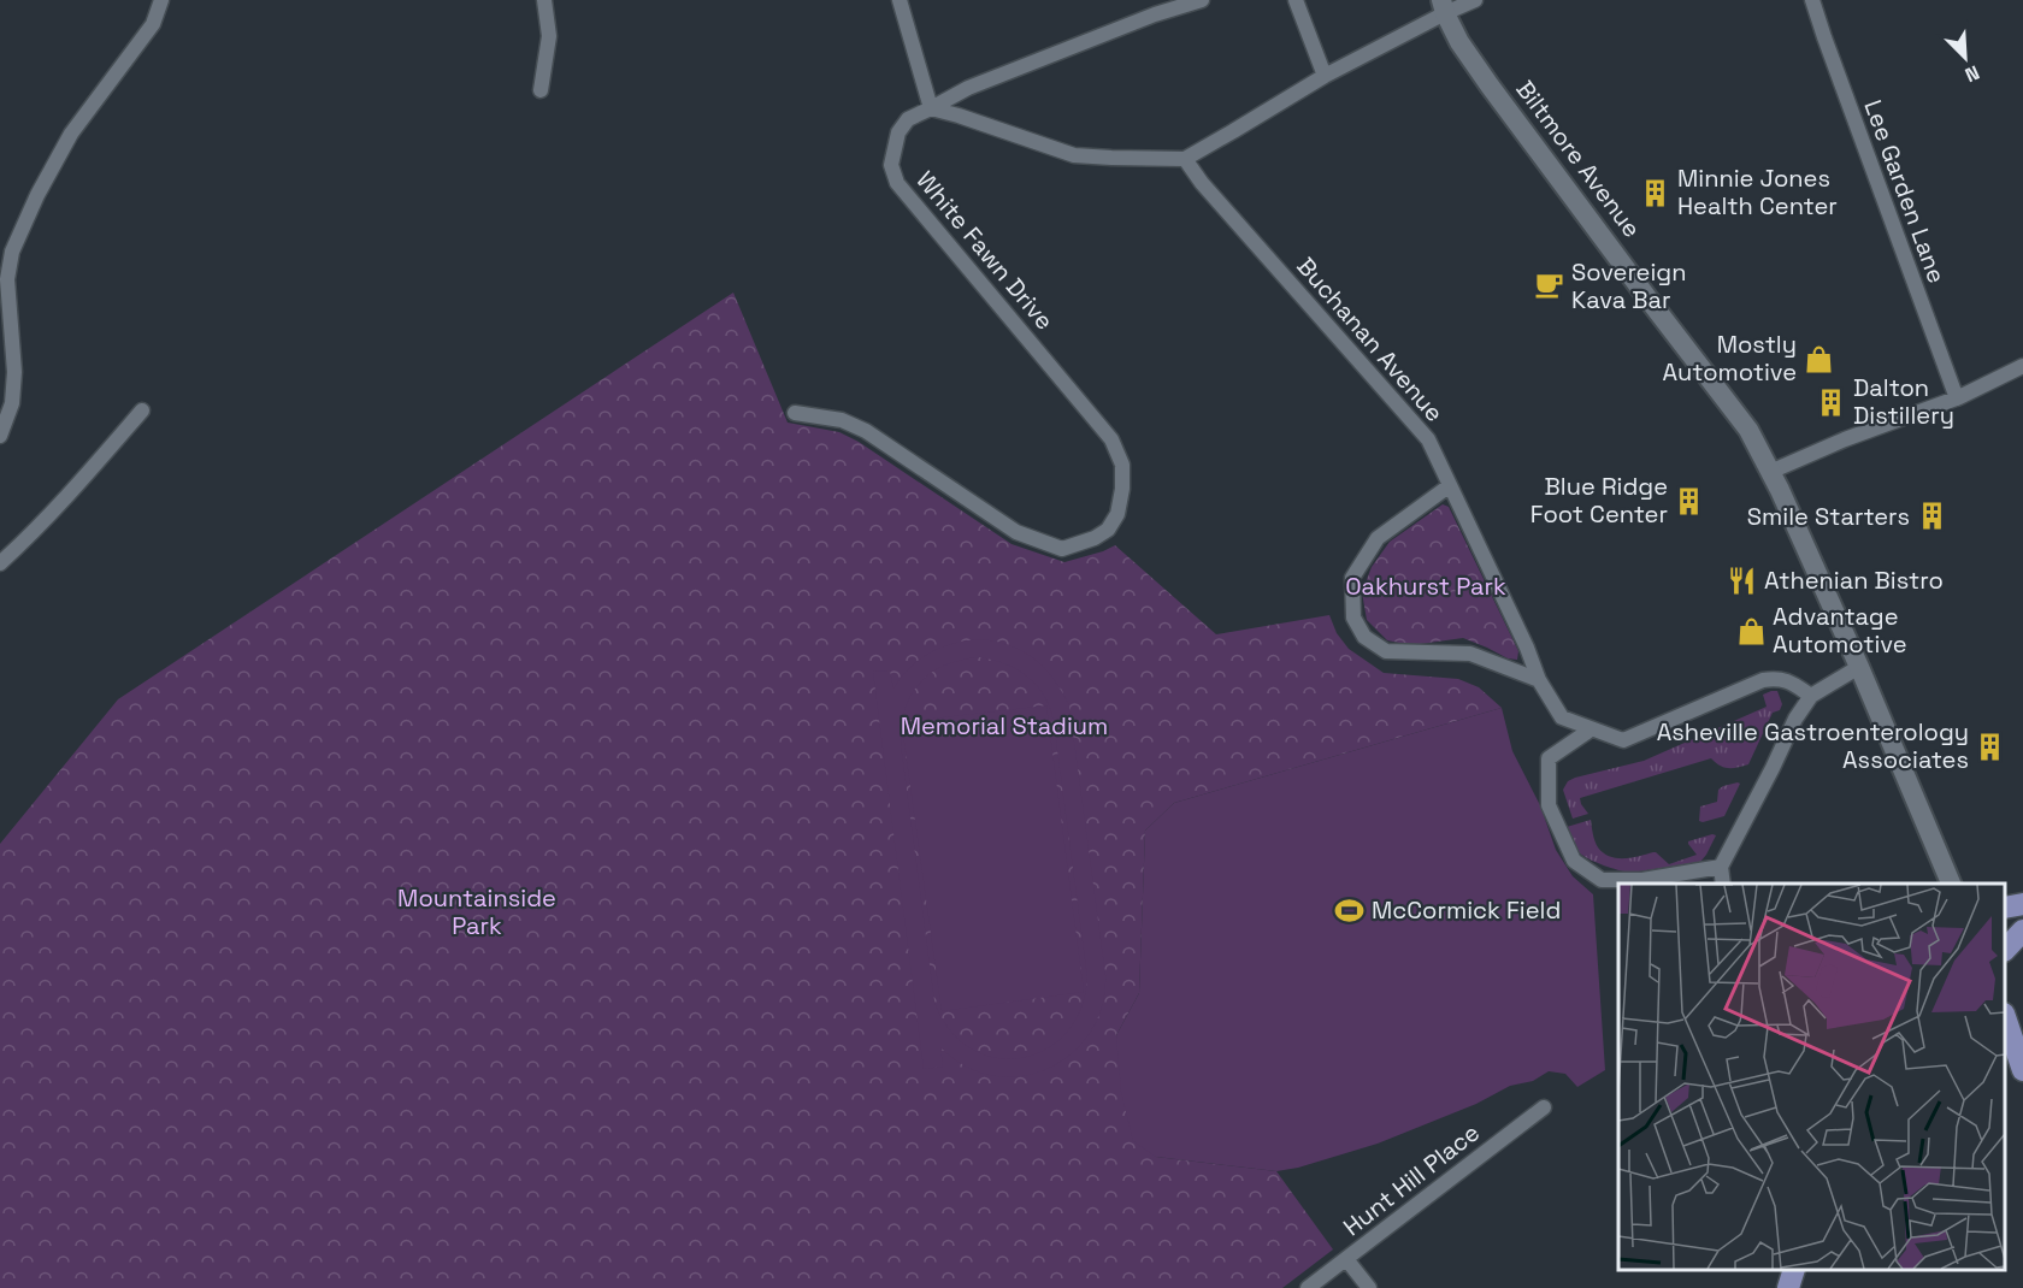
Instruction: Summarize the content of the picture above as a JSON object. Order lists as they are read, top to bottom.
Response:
{
  "streets": {
    "main road": ["Biltmore Avenue"],
    "street": [
      "Lee Garden Lane",
      "White Fawn Drive",
      "Buchanan Avenue",
      "Hunt Hill Place"
    ]
  },
  "parks": ["Oakhurst Park", "Memorial Stadium", "Mountainside Park"],
  "places": {
    "building": [
      "Minnie Jones Health Center",
      "Dalton Distillery",
      "Blue Ridge Foot Center",
      "Smile Starters",
      "Asheville Gastroenterology Associates"
    ],
    "cafe": ["Sovereign Kava Bar"],
    "shop": ["Mostly Automotive", "Advantage Automotive"],
    "restaurant": ["Athenian Bistro"],
    "sports": ["McCormick Field"]
  },
  "north": "bottom right"
}
